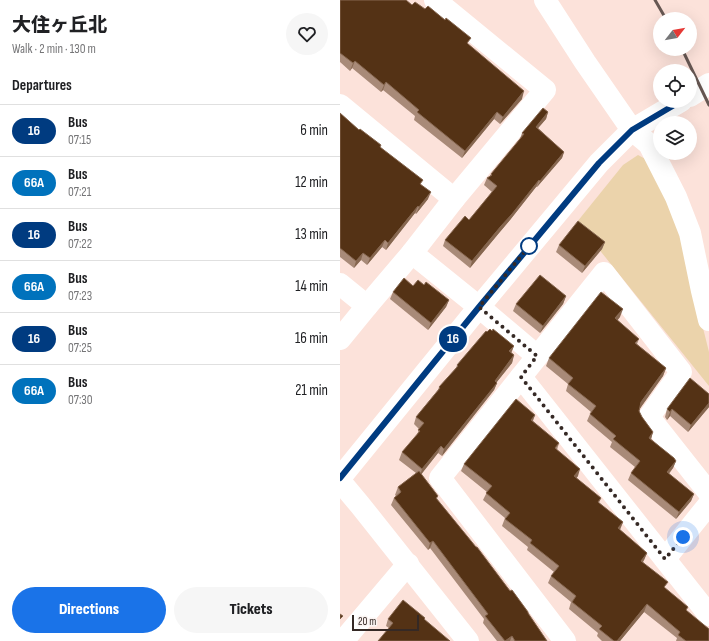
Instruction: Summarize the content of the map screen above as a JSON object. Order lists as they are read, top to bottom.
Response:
{
  "lines": ["bus line 16"],
  "scale_bar": "20 m",
  "north": "top right",
  "page": {
    "heading": [
      ["大住ヶ丘北", "Walk · 2 min · 130 m"],
      "Departures"
    ],
    "on_map": "16",
    "list": [
      {
        "mark": "16",
        "name": "Bus",
        "note": "07:15",
        "value": "6 min"
      },
      {
        "mark": "66A",
        "name": "Bus",
        "note": "07:21",
        "value": "12 min"
      },
      {
        "mark": "16",
        "name": "Bus",
        "note": "07:22",
        "value": "13 min"
      },
      {
        "mark": "66A",
        "name": "Bus",
        "note": "07:23",
        "value": "14 min"
      },
      {
        "mark": "16",
        "name": "Bus",
        "note": "07:25",
        "value": "16 min"
      },
      {
        "mark": "66A",
        "name": "Bus",
        "note": "07:30",
        "value": "21 min"
      }
    ],
    "buttons": ["Directions", "Tickets"],
    "scale": "20 m"
  }
}
